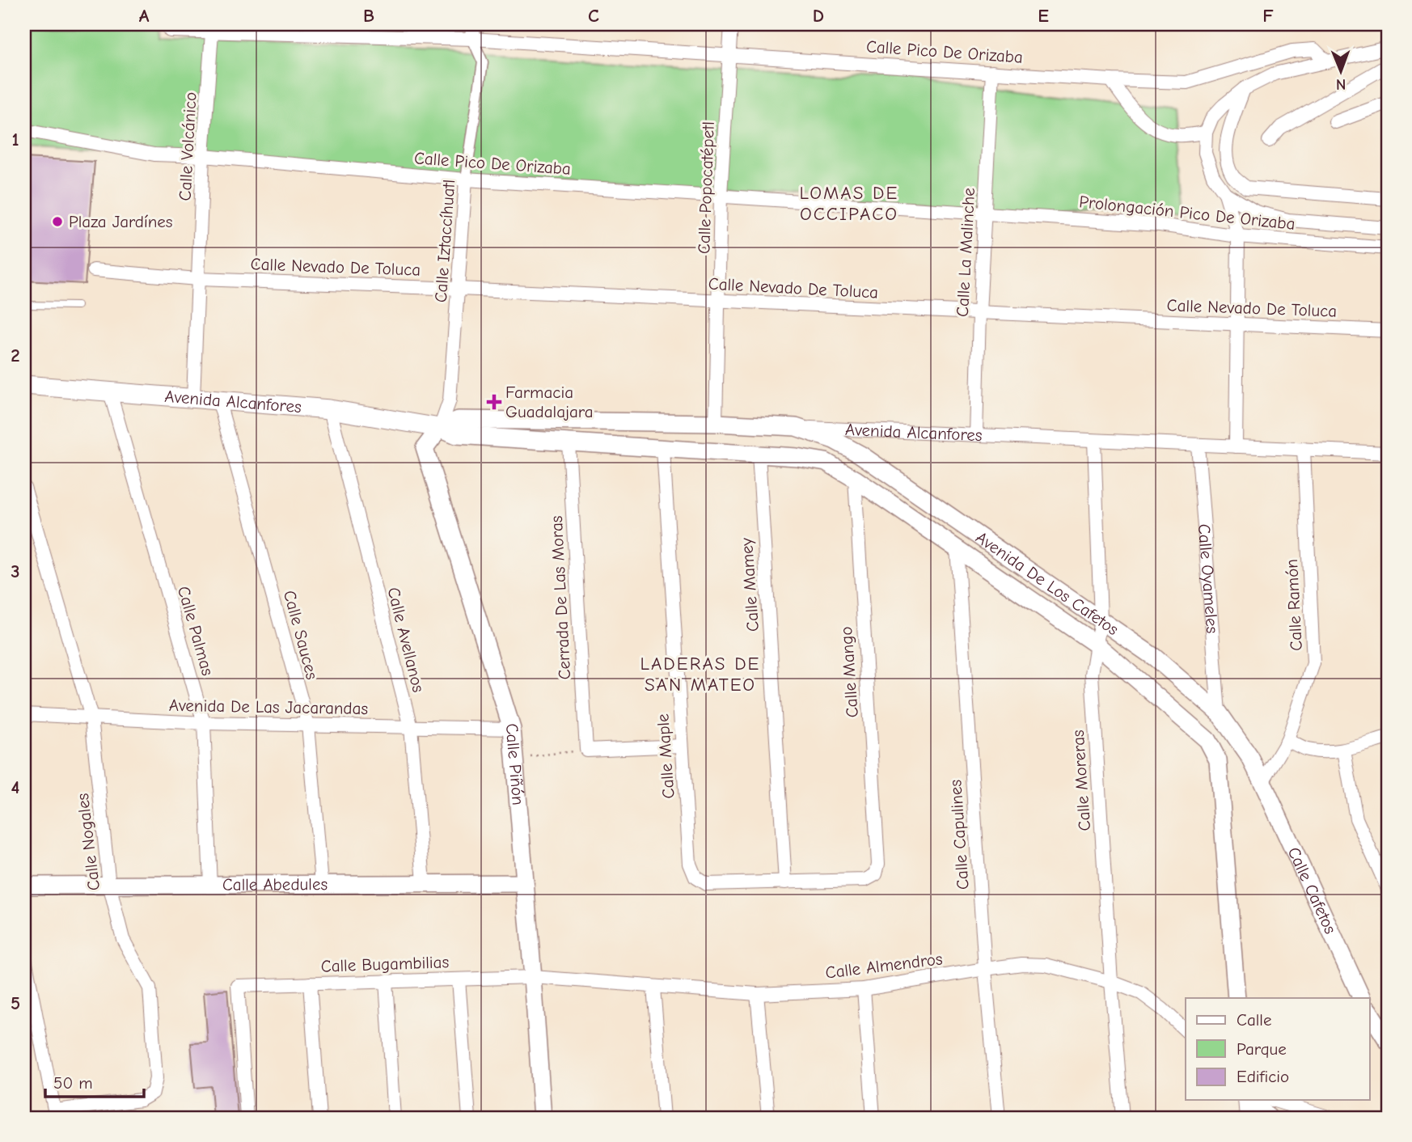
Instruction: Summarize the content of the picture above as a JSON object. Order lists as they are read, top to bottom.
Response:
{
  "streets": {
    "main road": ["Avenida Alcanfores"],
    "street": [
      "Calle Pico De Orizaba",
      "Calle Volcánico",
      "Calle Popocatépetl",
      "Prolongación Pico De Orizaba",
      "Calle Iztaccíhuatl",
      "Calle La Malinche",
      "Calle Nevado De Toluca",
      "Calle Oyameles",
      "Avenida De Los Cafetos",
      "Calle Mamey",
      "Cerrada De Las Moras",
      "Calle Ramón",
      "Calle Palmas",
      "Calle Sauces",
      "Calle Avellanos",
      "Calle Mango",
      "Avenida De Las Jacarandas",
      "Calle Maple",
      "Calle Piñón",
      "Calle Moreras",
      "Calle Capulines",
      "Calle Nogales",
      "Calle Abedules",
      "Calle Cafetos",
      "Calle Bugambilias",
      "Calle Almendros"
    ]
  },
  "crossings": [
    ["Calle Pico De Orizaba", "Calle Volcánico"],
    ["Calle Pico De Orizaba", "Calle Popocatépetl"],
    ["Calle Pico De Orizaba", "Prolongación Pico De Orizaba"],
    ["Calle Pico De Orizaba", "Calle Iztaccíhuatl"],
    ["Calle Pico De Orizaba", "Calle La Malinche"],
    ["Calle Volcánico", "Calle Nevado De Toluca"],
    ["Calle Volcánico", "Avenida Alcanfores"],
    ["Calle Popocatépetl", "Calle Nevado De Toluca"],
    ["Calle Popocatépetl", "Avenida Alcanfores"],
    ["Prolongación Pico De Orizaba", "Calle La Malinche"],
    ["Calle Iztaccíhuatl", "Calle Nevado De Toluca"],
    ["Calle Iztaccíhuatl", "Avenida Alcanfores"],
    ["Calle Iztaccíhuatl", "Calle Piñón"],
    ["Calle La Malinche", "Calle Nevado De Toluca"],
    ["Calle La Malinche", "Avenida Alcanfores"],
    ["Avenida Alcanfores", "Calle Oyameles"],
    ["Avenida Alcanfores", "Avenida De Los Cafetos"],
    ["Avenida Alcanfores", "Calle Mamey"],
    ["Avenida Alcanfores", "Cerrada De Las Moras"],
    ["Avenida Alcanfores", "Calle Ramón"],
    ["Avenida Alcanfores", "Calle Palmas"],
    ["Avenida Alcanfores", "Calle Sauces"],
    ["Avenida Alcanfores", "Calle Avellanos"],
    ["Avenida Alcanfores", "Calle Maple"],
    ["Avenida Alcanfores", "Calle Piñón"],
    ["Avenida Alcanfores", "Calle Moreras"],
    ["Calle Oyameles", "Avenida De Los Cafetos"],
    ["Avenida De Los Cafetos", "Calle Ramón"],
    ["Avenida De Los Cafetos", "Calle Mango"],
    ["Avenida De Los Cafetos", "Calle Moreras"],
    ["Avenida De Los Cafetos", "Calle Capulines"],
    ["Avenida De Los Cafetos", "Calle Cafetos"],
    ["Calle Mamey", "Calle Mango"],
    ["Calle Mamey", "Calle Maple"],
    ["Calle Ramón", "Calle Cafetos"],
    ["Calle Palmas", "Avenida De Las Jacarandas"],
    ["Calle Palmas", "Calle Abedules"],
    ["Calle Sauces", "Avenida De Las Jacarandas"],
    ["Calle Sauces", "Calle Abedules"],
    ["Calle Avellanos", "Avenida De Las Jacarandas"],
    ["Calle Avellanos", "Calle Abedules"],
    ["Calle Mango", "Calle Maple"],
    ["Avenida De Las Jacarandas", "Calle Piñón"],
    ["Avenida De Las Jacarandas", "Calle Nogales"],
    ["Calle Piñón", "Calle Abedules"],
    ["Calle Piñón", "Calle Bugambilias"],
    ["Calle Piñón", "Calle Almendros"],
    ["Calle Moreras", "Calle Almendros"],
    ["Calle Capulines", "Calle Almendros"],
    ["Calle Nogales", "Calle Abedules"],
    ["Calle Bugambilias", "Calle Almendros"]
  ],
  "districts": ["LOMAS DE OCCIPACO", "LADERAS DE SAN MATEO"],
  "places": {
    "other": ["Plaza Jardínes"],
    "health": ["Farmacia Guadalajara"]
  },
  "legend": ["Calle", "Parque", "Edificio"],
  "scale_bar": "50 m",
  "north": "bottom",
  "grid": {
    "columns": [
      "A",
      "B",
      "C",
      "D",
      "E",
      "F"
    ],
    "rows": [
      "1",
      "2",
      "3",
      "4",
      "5"
    ]
  }
}
